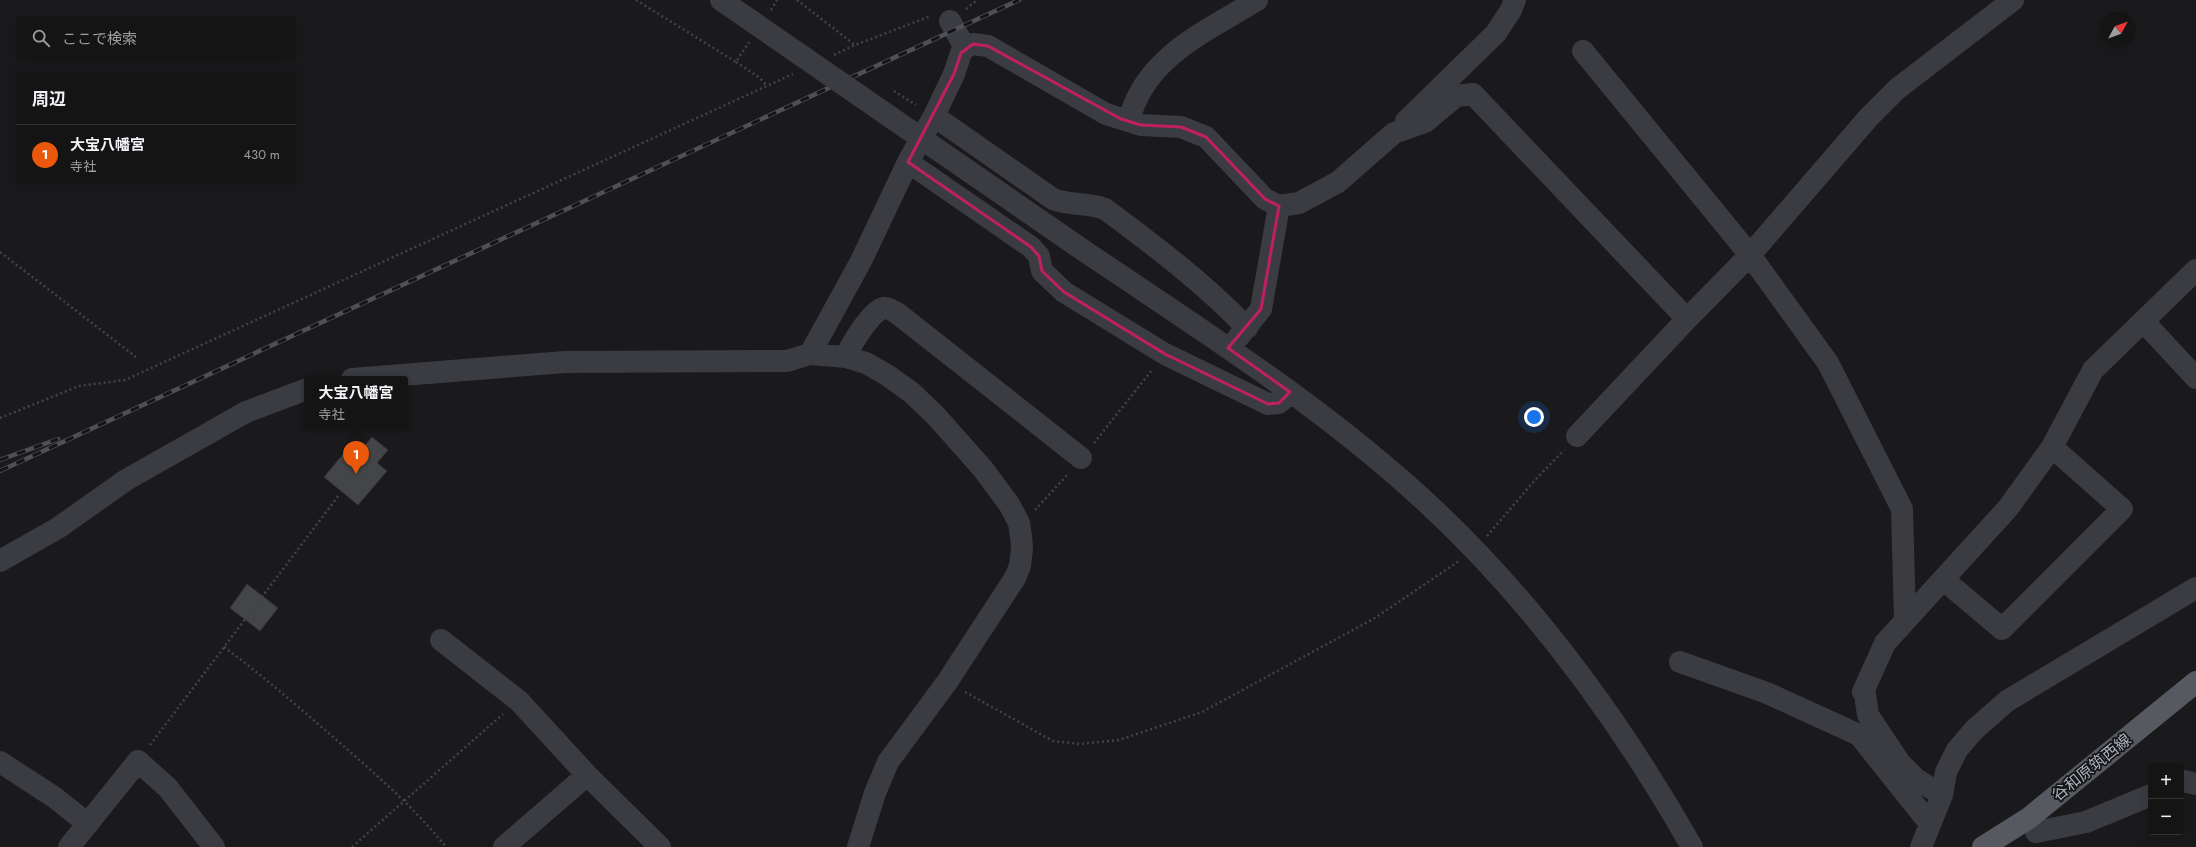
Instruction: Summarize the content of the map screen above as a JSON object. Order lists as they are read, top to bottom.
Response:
{
  "streets": {
    "main road": ["谷和原筑西線"]
  },
  "north": "top right",
  "page": {
    "search": "ここで検索",
    "heading": "周辺",
    "list": [
      {
        "mark": "1",
        "name": "大宝八幡宮",
        "note": "寺社",
        "value": "430 m"
      }
    ],
    "popup": ["大宝八幡宮", "寺社"],
    "pins": "1",
    "map_buttons": ["+", "−"]
  }
}
